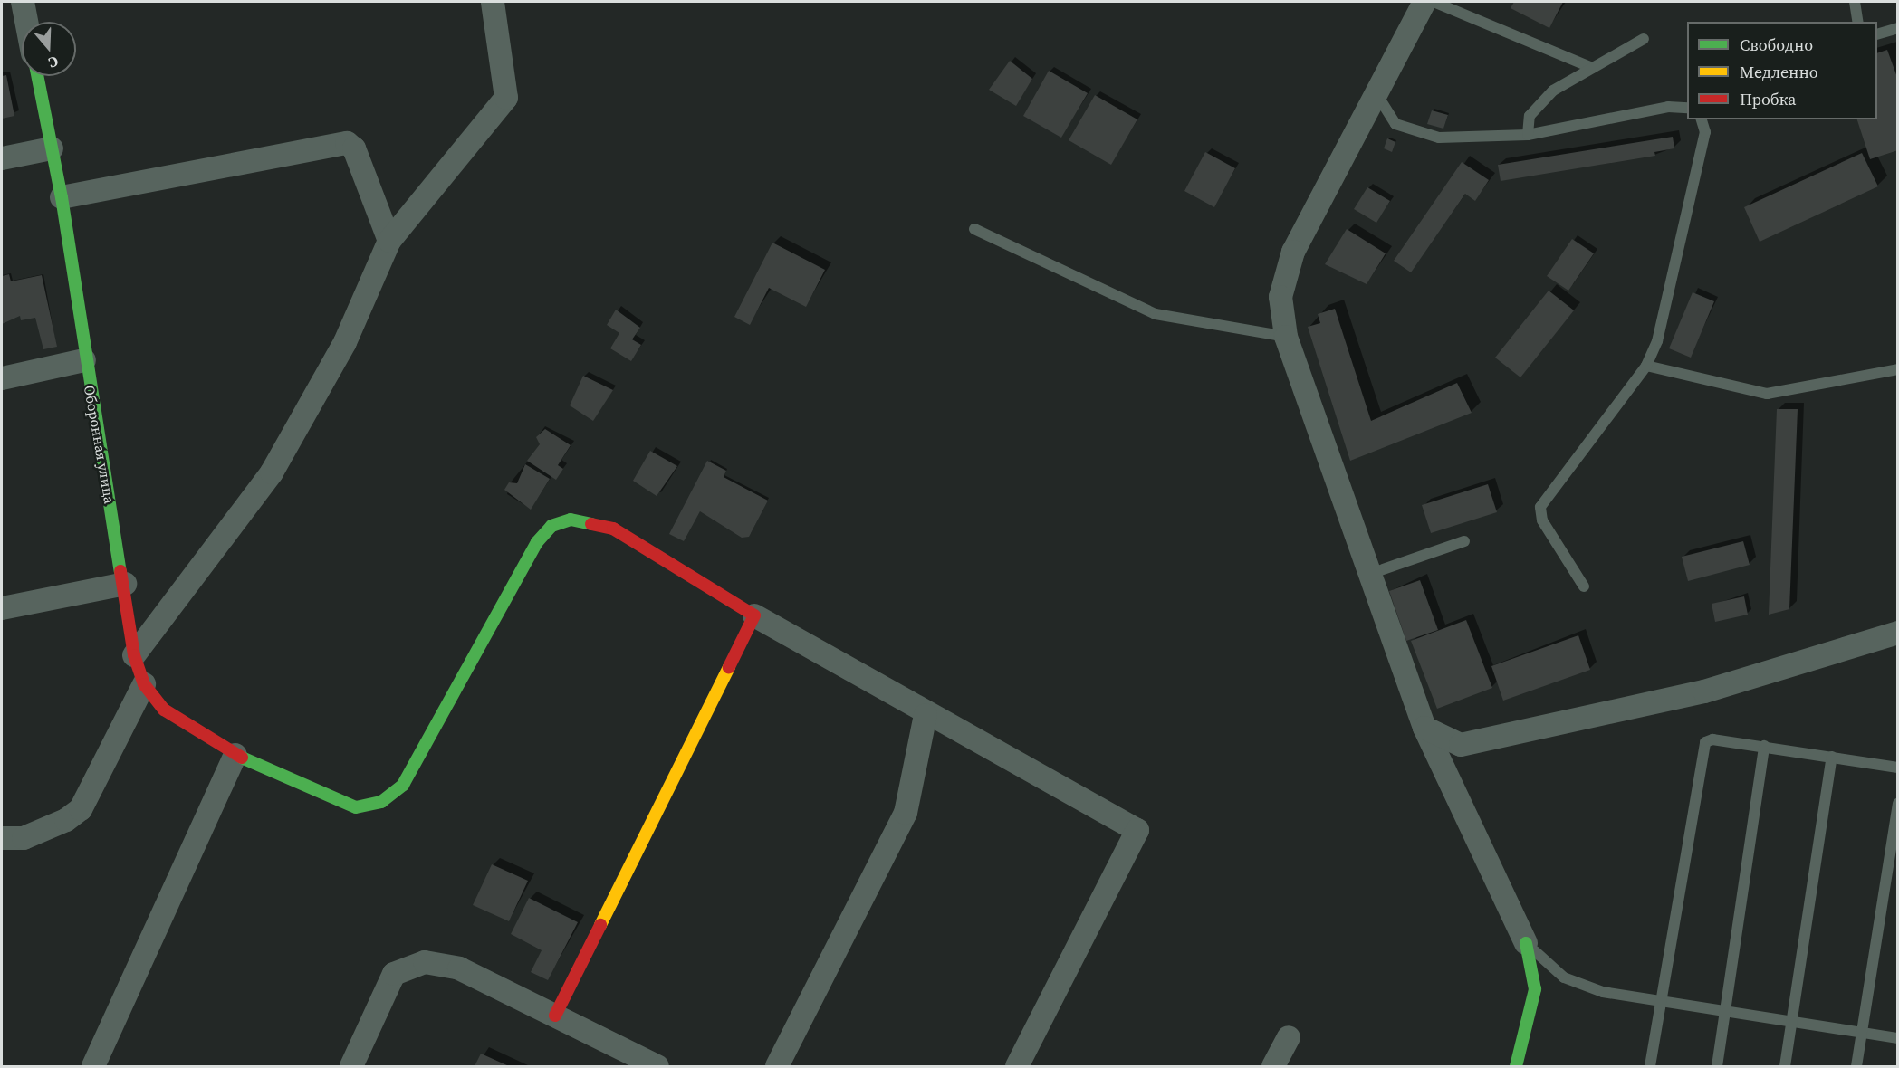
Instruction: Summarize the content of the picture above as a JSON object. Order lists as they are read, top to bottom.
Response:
{
  "streets": {
    "street": ["Оборонная улица"]
  },
  "legend": ["Свободно", "Медленно", "Пробка"],
  "north": "bottom"
}
